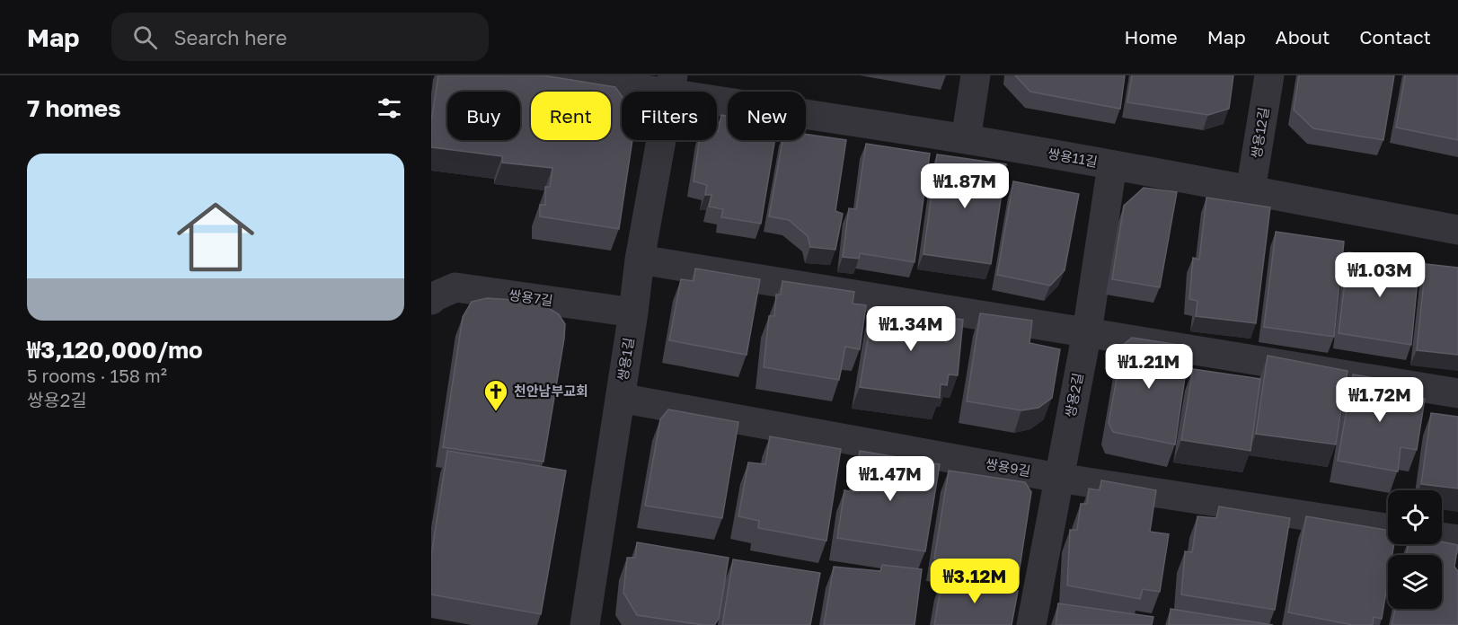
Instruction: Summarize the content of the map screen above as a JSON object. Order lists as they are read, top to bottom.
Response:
{
  "streets": {
    "street": [
      "쌍용12길",
      "쌍용11길",
      "쌍용7길",
      "쌍용1길",
      "쌍용2길",
      "쌍용9길"
    ]
  },
  "crossings": [
    ["쌍용12길", "쌍용11길"],
    ["쌍용11길", "쌍용1길"],
    ["쌍용11길", "쌍용2길"],
    ["쌍용7길", "쌍용1길"],
    ["쌍용1길", "쌍용9길"],
    ["쌍용2길", "쌍용9길"]
  ],
  "places": {
    "church": ["천안남부교회"]
  },
  "page": {
    "header": "Map",
    "search": "Search here",
    "nav": [
      "Home",
      "Map",
      "About",
      "Contact"
    ],
    "heading": "7 homes",
    "chip": [
      "Buy",
      "Rent",
      "Filters",
      "New"
    ],
    "list": [
      {
        "name": "₩3,120,000/mo",
        "note": "5 rooms · 158 m² · 쌍용2길"
      }
    ],
    "price": [
      "₩1.87M",
      "₩1.03M",
      "₩1.34M",
      "₩1.21M",
      "₩1.72M",
      "₩1.47M",
      "₩3.12M"
    ]
  }
}
